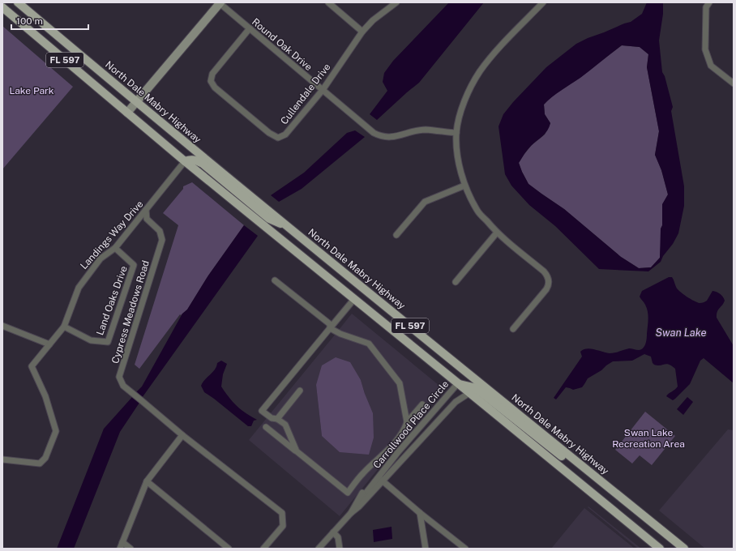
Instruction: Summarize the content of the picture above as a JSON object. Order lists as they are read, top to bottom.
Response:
{
  "streets": {
    "main road": ["FL 597", "North Dale Mabry Highway"],
    "street": [
      "Round Oak Drive",
      "Cullendale Drive",
      "Landings Way Drive",
      "Land Oaks Drive",
      "Cypress Meadows Road",
      "Carrollwood Place Circle"
    ]
  },
  "crossings": [
    ["Round Oak Drive", "Cullendale Drive"],
    ["FL 597", "Landings Way Drive"],
    ["FL 597", "Carrollwood Place Circle"],
    ["Landings Way Drive", "Land Oaks Drive"],
    ["Landings Way Drive", "Cypress Meadows Road"]
  ],
  "water": ["Swan Lake"],
  "parks": ["Lake Park", "Swan Lake Recreation Area"],
  "scale_bar": "100 m"
}
